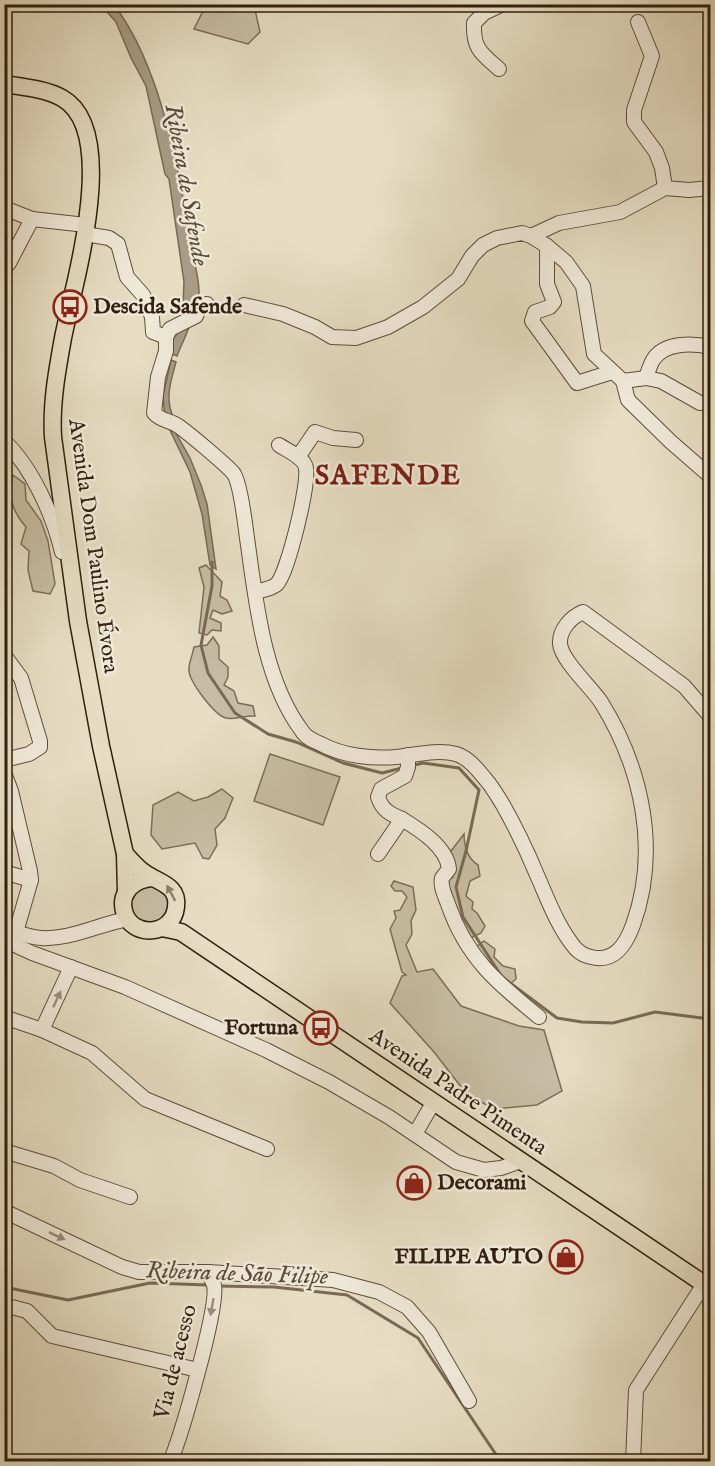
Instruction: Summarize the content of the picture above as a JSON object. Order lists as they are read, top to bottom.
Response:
{
  "streets": {
    "main road": ["Avenida Dom Paulino Évora", "Avenida Padre Pimenta"],
    "street": ["Via de acesso"]
  },
  "crossings": [
    ["Avenida Dom Paulino Évora", "Avenida Padre Pimenta"]
  ],
  "districts": ["SAFENDE"],
  "water": ["Ribeira de Safende", "Ribeira de São Filipe"],
  "places": {
    "bus stop": ["Descida Safende", "Fortuna"],
    "shop": ["Decorami", "FILIPE AUTO"]
  }
}
